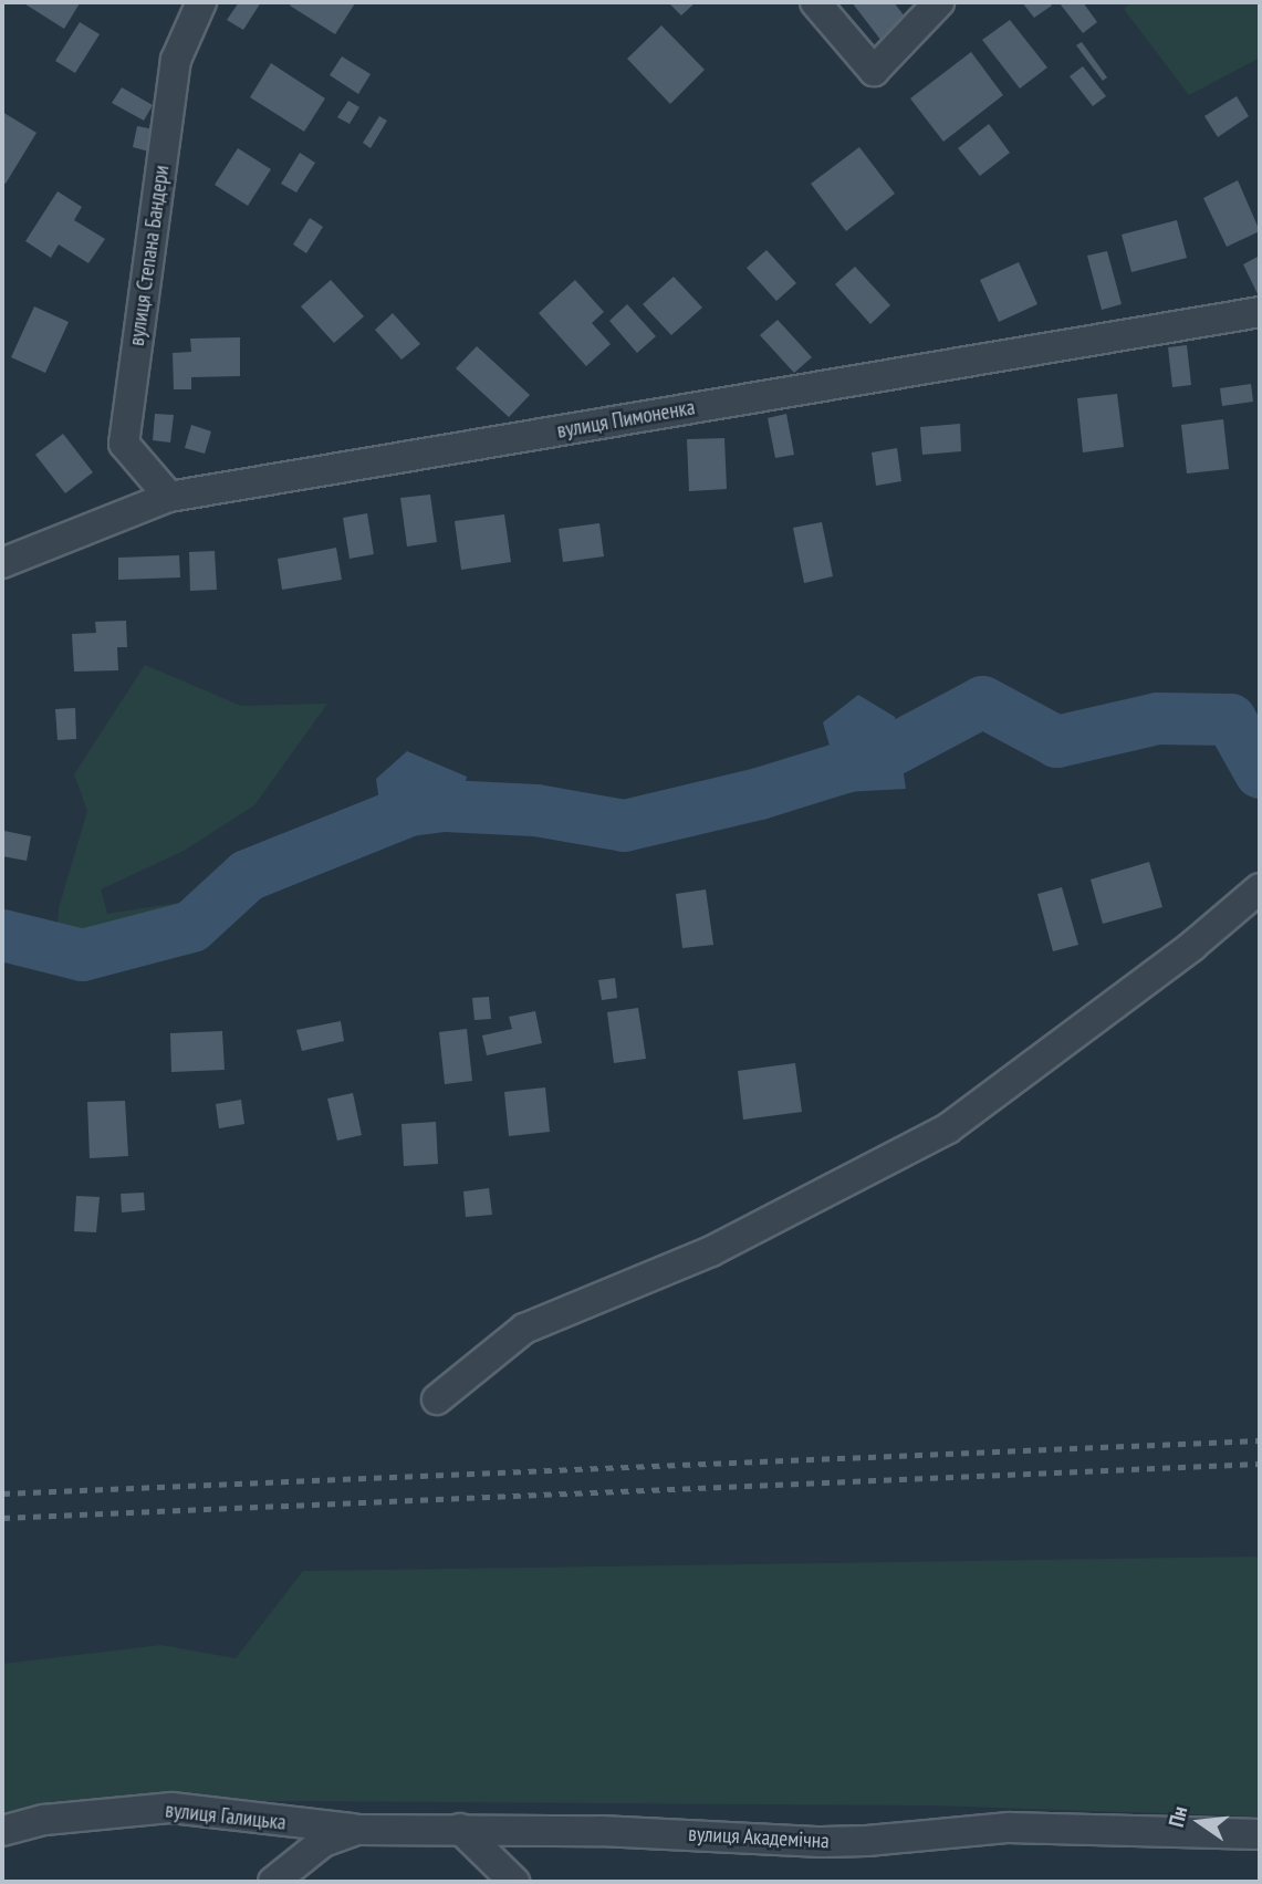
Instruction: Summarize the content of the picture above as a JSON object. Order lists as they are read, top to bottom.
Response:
{
  "streets": {
    "street": [
      "вулиця Степана Бандери",
      "вулиця Пимоненка",
      "вулиця Галицька",
      "вулиця Академічна"
    ]
  },
  "crossings": [
    ["вулиця Степана Бандери", "вулиця Пимоненка"],
    ["вулиця Галицька", "вулиця Академічна"]
  ],
  "north": "left"
}
